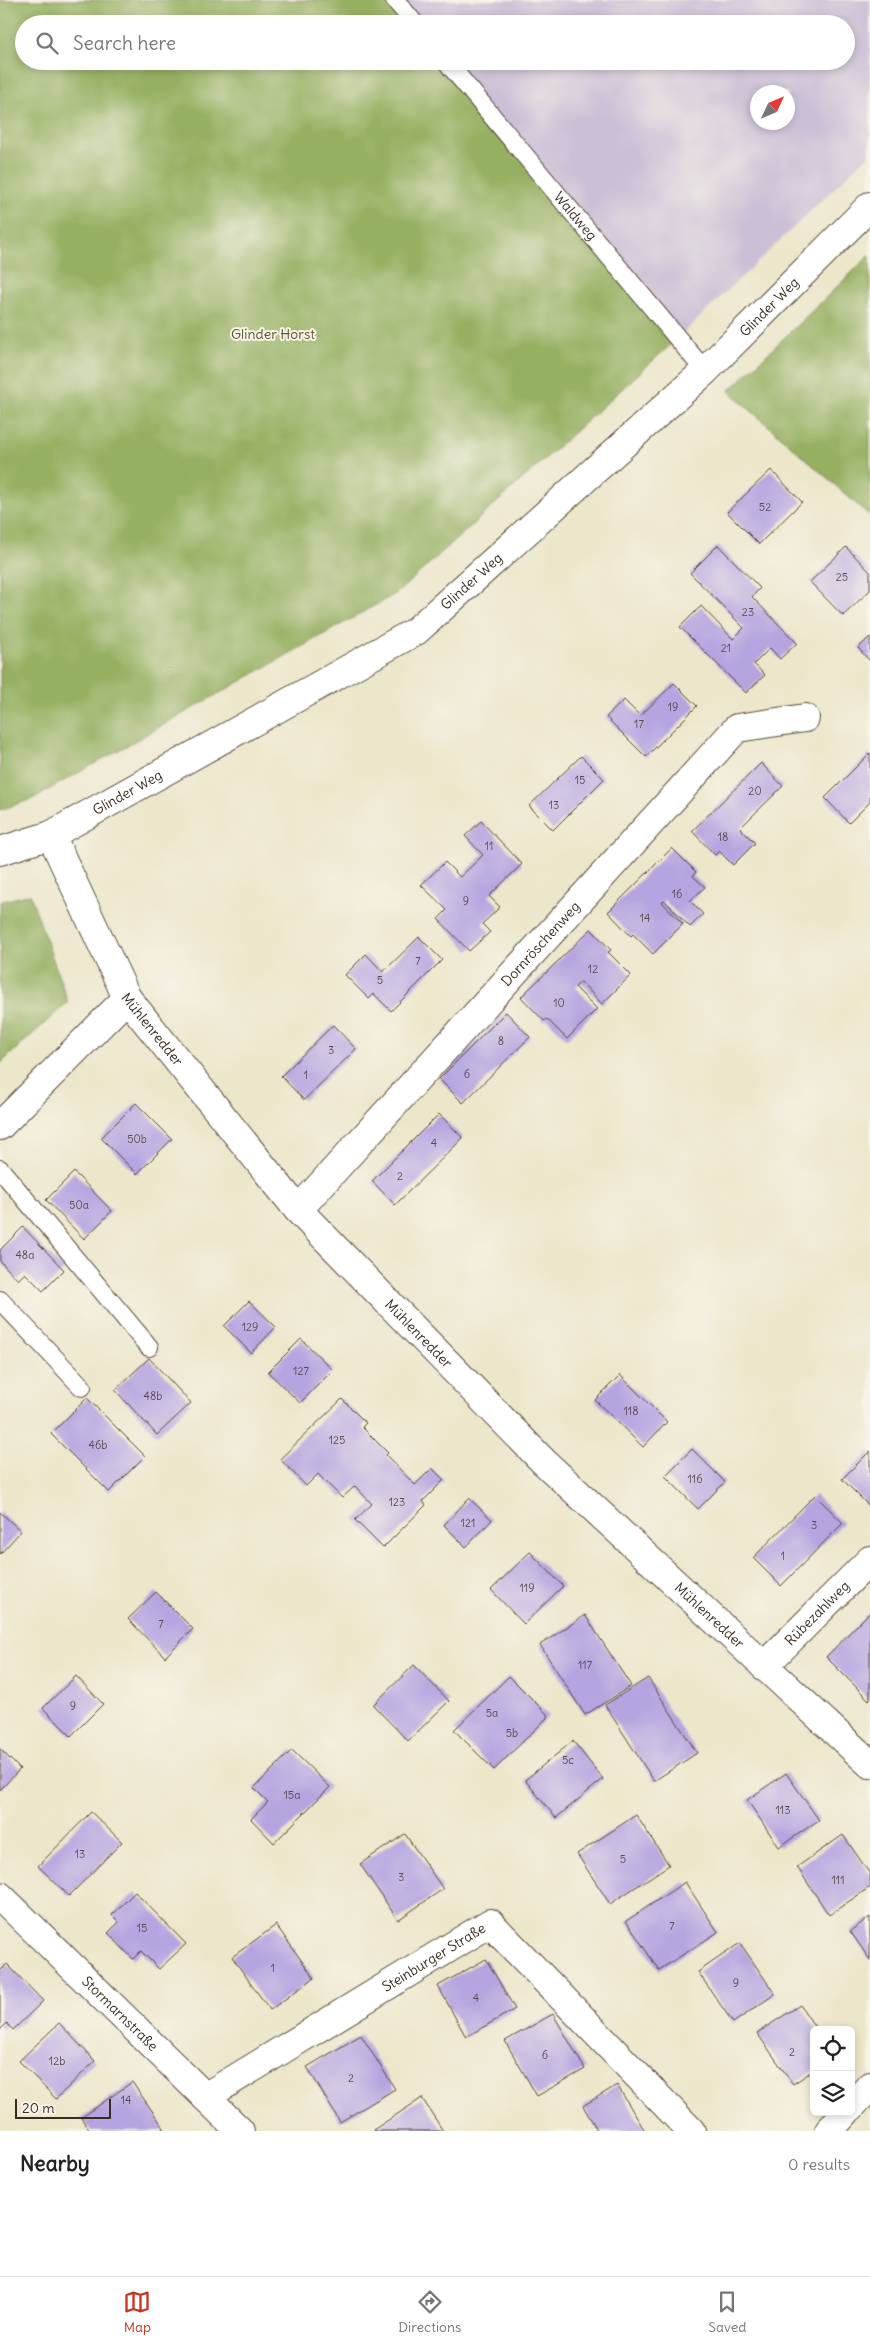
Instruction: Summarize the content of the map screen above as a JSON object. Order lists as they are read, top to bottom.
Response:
{
  "streets": {
    "street": [
      "Glinder Weg",
      "Dornröschenweg",
      "Mühlenredder",
      "Rübezahlweg",
      "Steinburger Straße",
      "Stormarnstraße"
    ],
    "lane": ["Waldweg"]
  },
  "crossings": [
    ["Waldweg", "Glinder Weg"],
    ["Glinder Weg", "Mühlenredder"],
    ["Dornröschenweg", "Mühlenredder"],
    ["Mühlenredder", "Rübezahlweg"],
    ["Steinburger Straße", "Stormarnstraße"]
  ],
  "parks": ["Glinder Horst"],
  "house_numbers": [
    "52",
    "25",
    "23",
    "21",
    "19",
    "17",
    "15",
    "20",
    "13",
    "18",
    "11",
    "16",
    "9",
    "14",
    "7",
    "12",
    "5",
    "10",
    "8",
    "3",
    "6",
    "1",
    "50b",
    "4",
    "2",
    "50a",
    "48a",
    "129",
    "127",
    "48b",
    "118",
    "125",
    "46b",
    "116",
    "123",
    "121",
    "3",
    "1",
    "119",
    "7",
    "117",
    "9",
    "5a",
    "5b",
    "5c",
    "15a",
    "113",
    "13",
    "5",
    "3",
    "111",
    "7",
    "15",
    "1",
    "9",
    "4",
    "2",
    "6",
    "12b",
    "2",
    "14"
  ],
  "scale_bar": "20 m",
  "north": "top right",
  "page": {
    "search": "Search here",
    "scale": "20 m",
    "heading": ["Nearby", "0 results"],
    "nav": ["Map", "Directions", "Saved"]
  }
}
